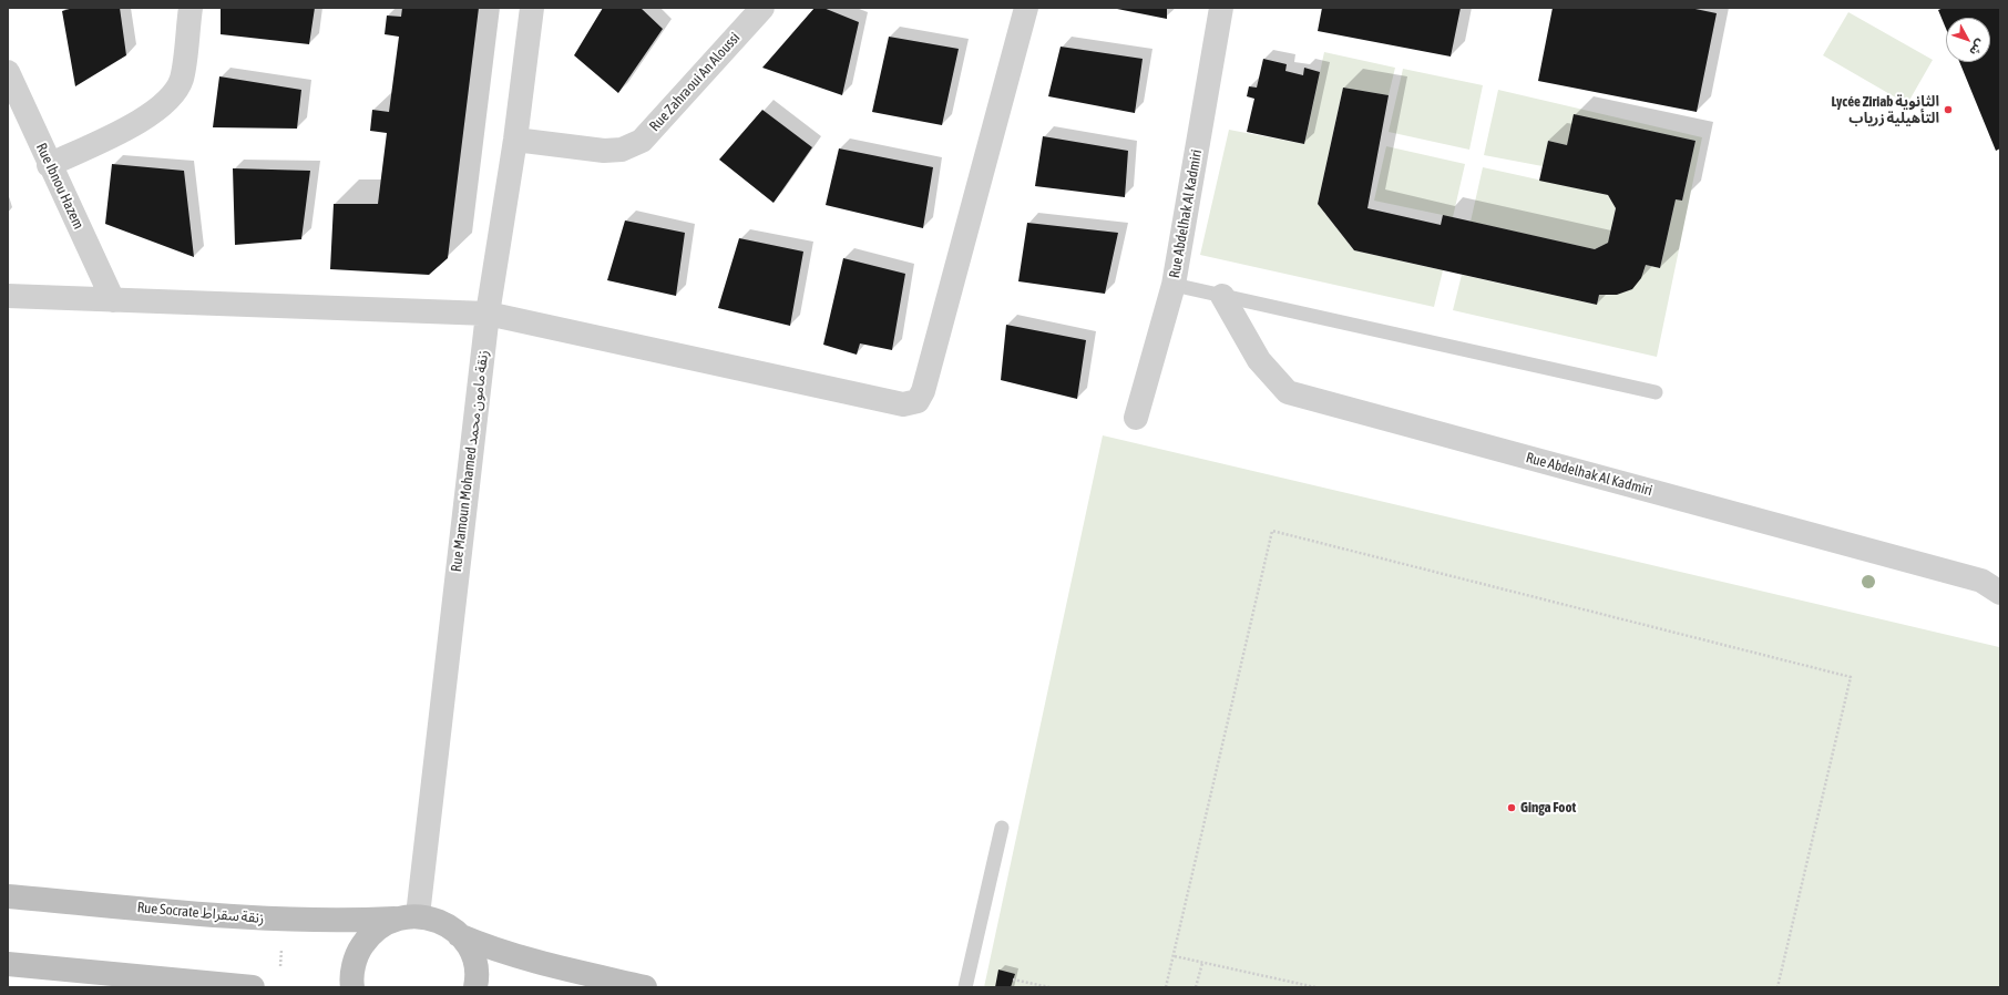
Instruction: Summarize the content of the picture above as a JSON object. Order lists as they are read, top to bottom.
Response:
{
  "streets": {
    "street": [
      "Rue Zahraoui An Aloussi",
      "Rue Ibnou Hazem",
      "Rue Abdelhak Al Kadmiri",
      "Rue Mamoun Mohamed زنقة مامون محمد",
      "Rue Socrate زنقة سقراط"
    ]
  },
  "crossings": [
    ["Rue Zahraoui An Aloussi", "Rue Mamoun Mohamed زنقة مامون محمد"]
  ],
  "places": ["Lycée Ziriab الثانوية التأهيلية زرياب", "Ginga Foot"],
  "north": "bottom right"
}
